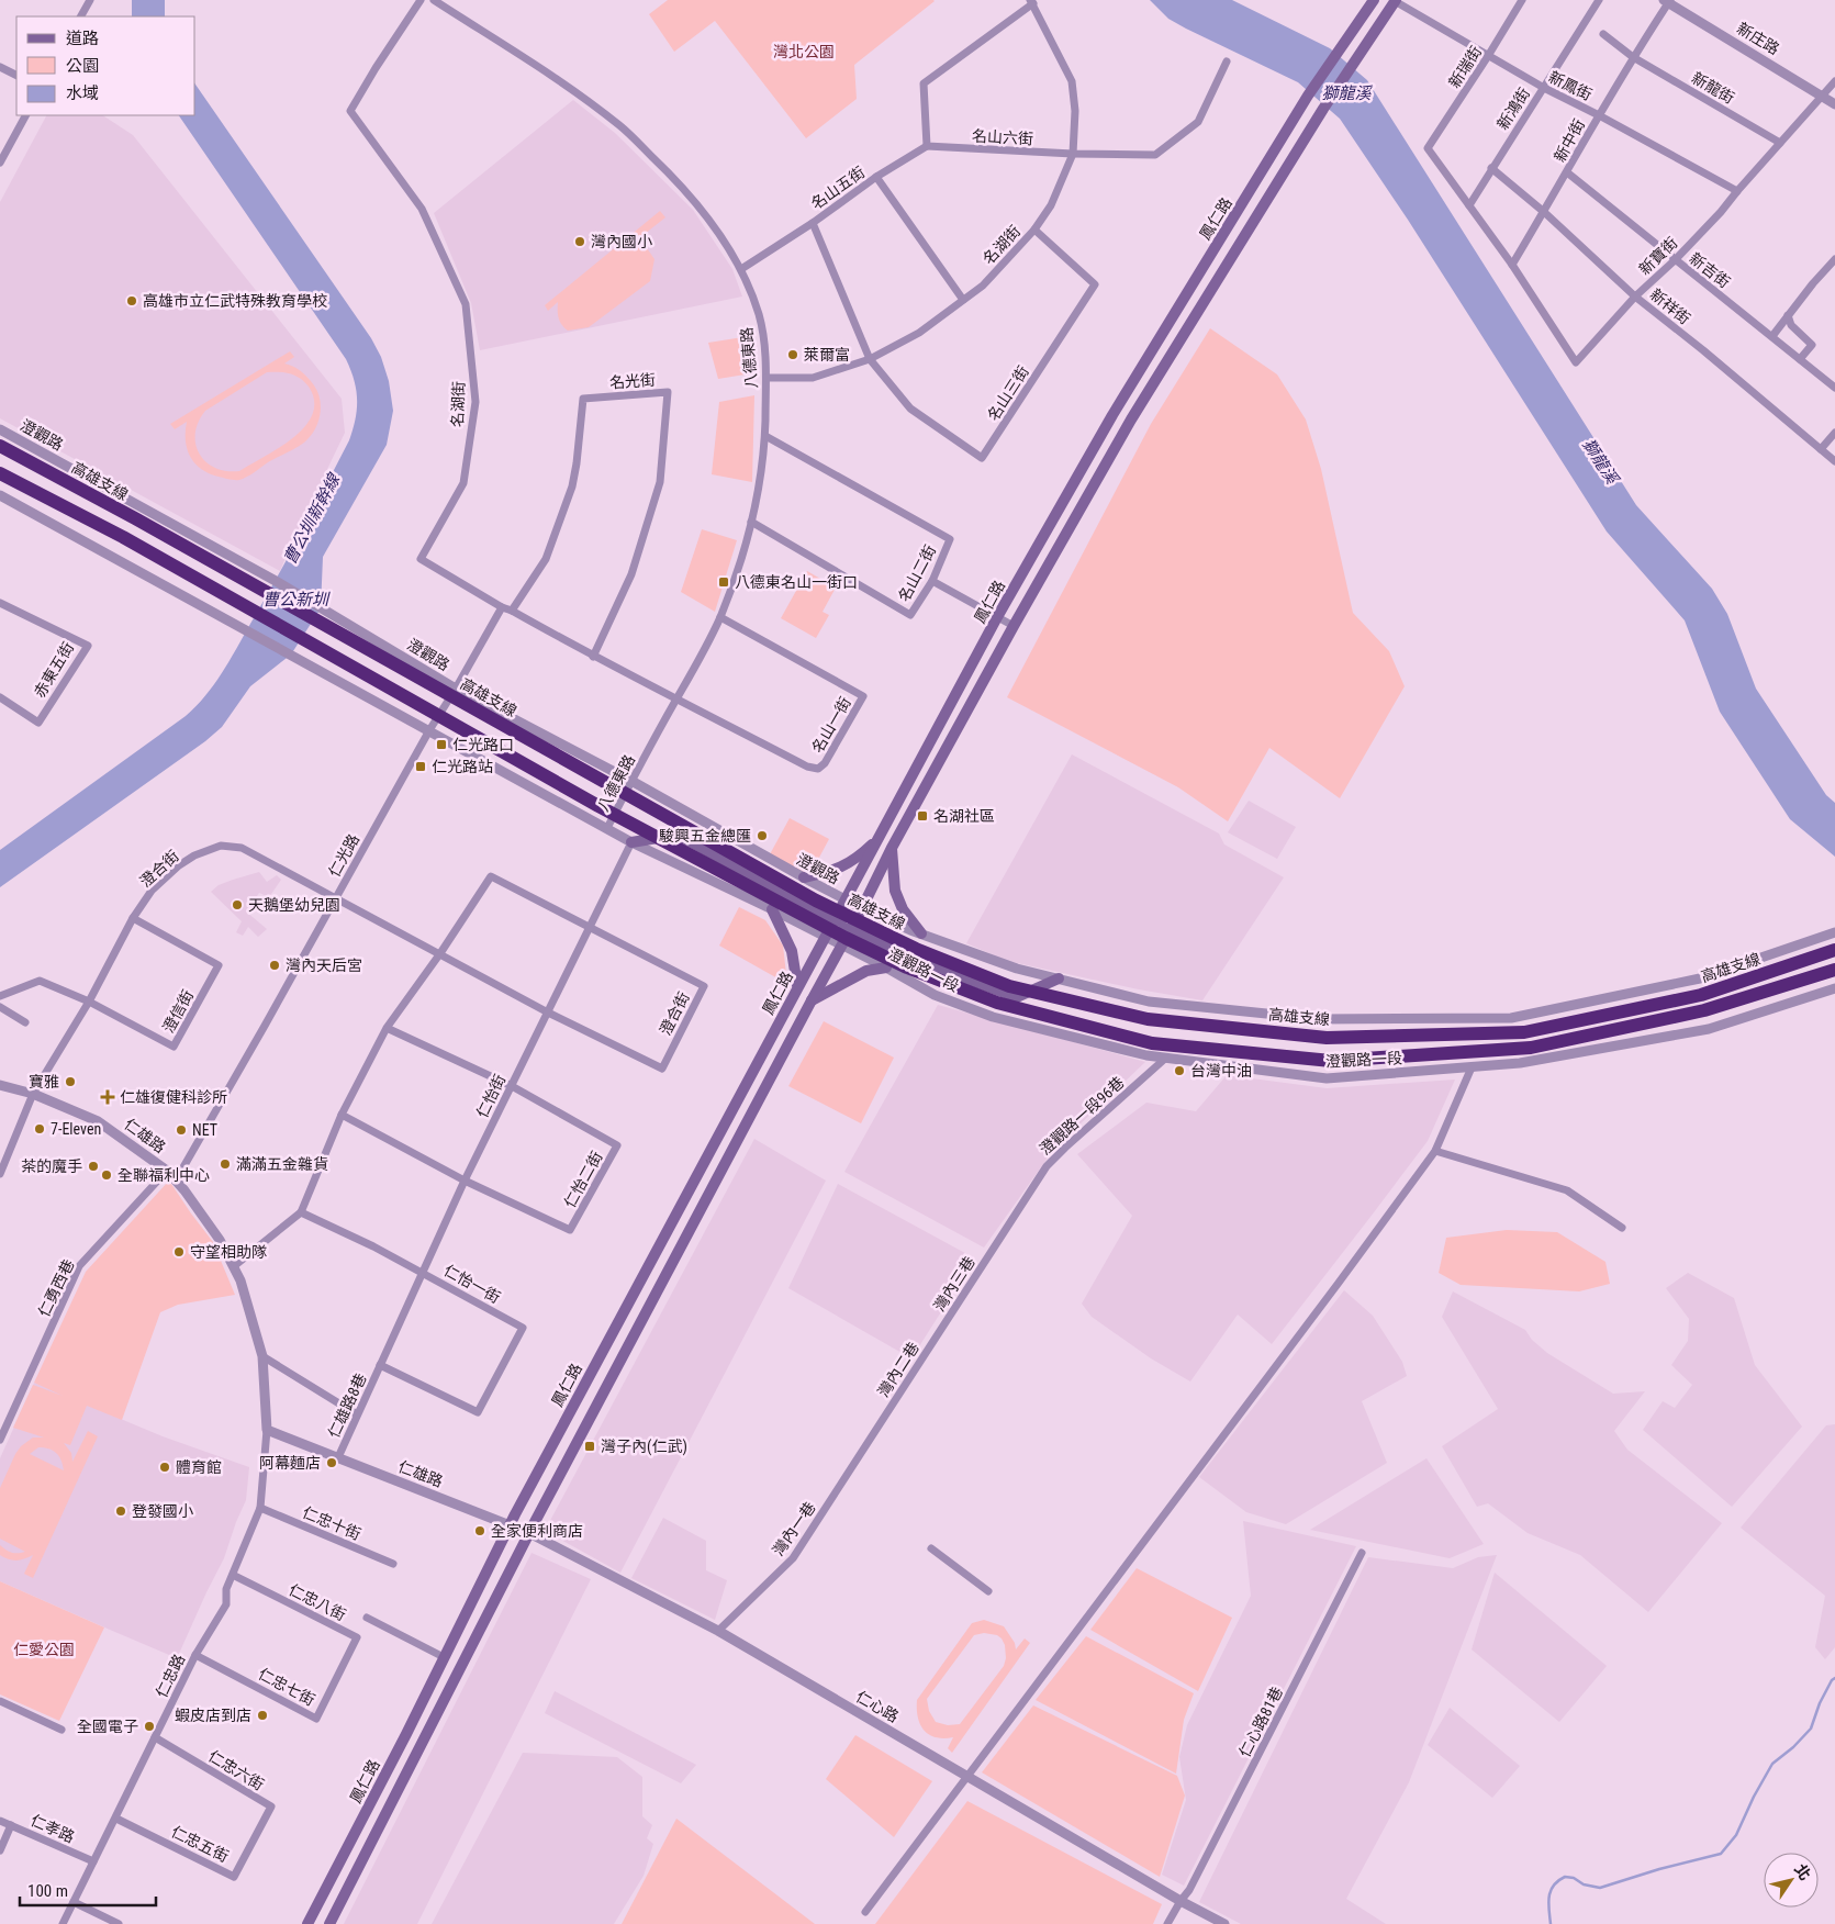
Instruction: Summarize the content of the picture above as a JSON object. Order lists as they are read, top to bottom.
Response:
{
  "streets": {
    "highway": ["高雄支線"],
    "main road": ["鳳仁路"],
    "street": [
      "新庄路",
      "新瑞街",
      "新鳳街",
      "新龍街",
      "新鴻街",
      "名山六街",
      "新中街",
      "名山五街",
      "名湖街",
      "新寶街",
      "新吉街",
      "新祥街",
      "八德東路",
      "名光街",
      "名山三街",
      "澄觀路",
      "名山二街",
      "赤東五街",
      "名山一街",
      "仁光路",
      "澄合街",
      "澄觀路一段",
      "澄信街",
      "仁怡街",
      "澄觀路一段96巷",
      "仁雄路",
      "仁怡二街",
      "仁怡一街",
      "灣內三巷",
      "仁勇西巷",
      "灣內二巷",
      "仁雄路8巷",
      "仁忠十街",
      "灣內一巷",
      "仁忠八街",
      "仁忠路",
      "仁忠七街",
      "仁心路",
      "仁心路81巷",
      "仁忠六街",
      "仁孝路",
      "仁忠五街"
    ]
  },
  "crossings": [
    ["新庄路", "新中街"],
    ["新庄路", "新寶街"],
    ["新瑞街", "新鳳街"],
    ["新瑞街", "新鴻街"],
    ["新鳳街", "新鴻街"],
    ["新鳳街", "新中街"],
    ["新鳳街", "新寶街"],
    ["新龍街", "新中街"],
    ["新龍街", "新寶街"],
    ["新鴻街", "新祥街"],
    ["名山六街", "名湖街"],
    ["新中街", "新寶街"],
    ["新中街", "新吉街"],
    ["新中街", "新祥街"],
    ["名山五街", "名湖街"],
    ["名山五街", "名山三街"],
    ["鳳仁路", "澄觀路"],
    ["鳳仁路", "澄觀路一段"],
    ["鳳仁路", "仁雄路"],
    ["鳳仁路", "仁心路"],
    ["名湖街", "八德東路"],
    ["名湖街", "名光街"],
    ["名湖街", "名山三街"],
    ["名湖街", "名山一街"],
    ["名湖街", "仁光路"],
    ["新寶街", "新吉街"],
    ["新寶街", "新祥街"],
    ["八德東路", "澄觀路"],
    ["八德東路", "名山二街"],
    ["八德東路", "名山一街"],
    ["澄觀路", "仁光路"],
    ["澄觀路", "澄觀路一段"],
    ["仁光路", "澄合街"],
    ["仁光路", "仁雄路"],
    ["澄合街", "澄信街"],
    ["澄合街", "仁怡街"],
    ["澄合街", "仁雄路"],
    ["澄觀路一段", "澄觀路一段96巷"],
    ["仁怡街", "仁怡二街"],
    ["仁怡街", "仁怡一街"],
    ["仁怡街", "仁雄路8巷"],
    ["澄觀路一段96巷", "灣內三巷"],
    ["仁雄路", "仁勇西巷"],
    ["仁雄路", "仁雄路8巷"],
    ["仁雄路", "仁忠路"],
    ["仁雄路", "仁心路"],
    ["仁怡一街", "仁雄路8巷"],
    ["灣內三巷", "灣內二巷"],
    ["灣內二巷", "灣內一巷"],
    ["仁忠十街", "仁忠路"],
    ["灣內一巷", "仁心路"],
    ["仁忠八街", "仁忠路"],
    ["仁忠八街", "仁忠七街"],
    ["仁忠路", "仁忠七街"],
    ["仁忠路", "仁忠六街"],
    ["仁忠路", "仁孝路"],
    ["仁忠路", "仁忠五街"],
    ["仁心路", "仁心路81巷"],
    ["仁忠六街", "仁忠五街"]
  ],
  "water": ["獅龍溪", "曹公圳新幹線", "曹公新圳"],
  "parks": ["灣北公園", "仁愛公園"],
  "places": {
    "other": [
      "灣內國小",
      "高雄市立仁武特殊教育學校",
      "萊爾富",
      "駿興五金總匯",
      "天鵝堡幼兒園",
      "灣內天后宮",
      "台灣中油",
      "寶雅",
      "7-Eleven",
      "NET",
      "滿滿五金雜貨",
      "茶的魔手",
      "全聯福利中心",
      "守望相助隊",
      "阿幕麵店",
      "體育館",
      "登發國小",
      "全家便利商店",
      "蝦皮店到店",
      "全國電子"
    ],
    "transit": [
      "八德東名山一街口",
      "仁光路口",
      "仁光路站",
      "名湖社區",
      "灣子內(仁武)"
    ],
    "health": ["仁雄復健科診所"]
  },
  "legend": ["道路", "公園", "水域"],
  "scale_bar": "100 m",
  "north": "top right"
}
